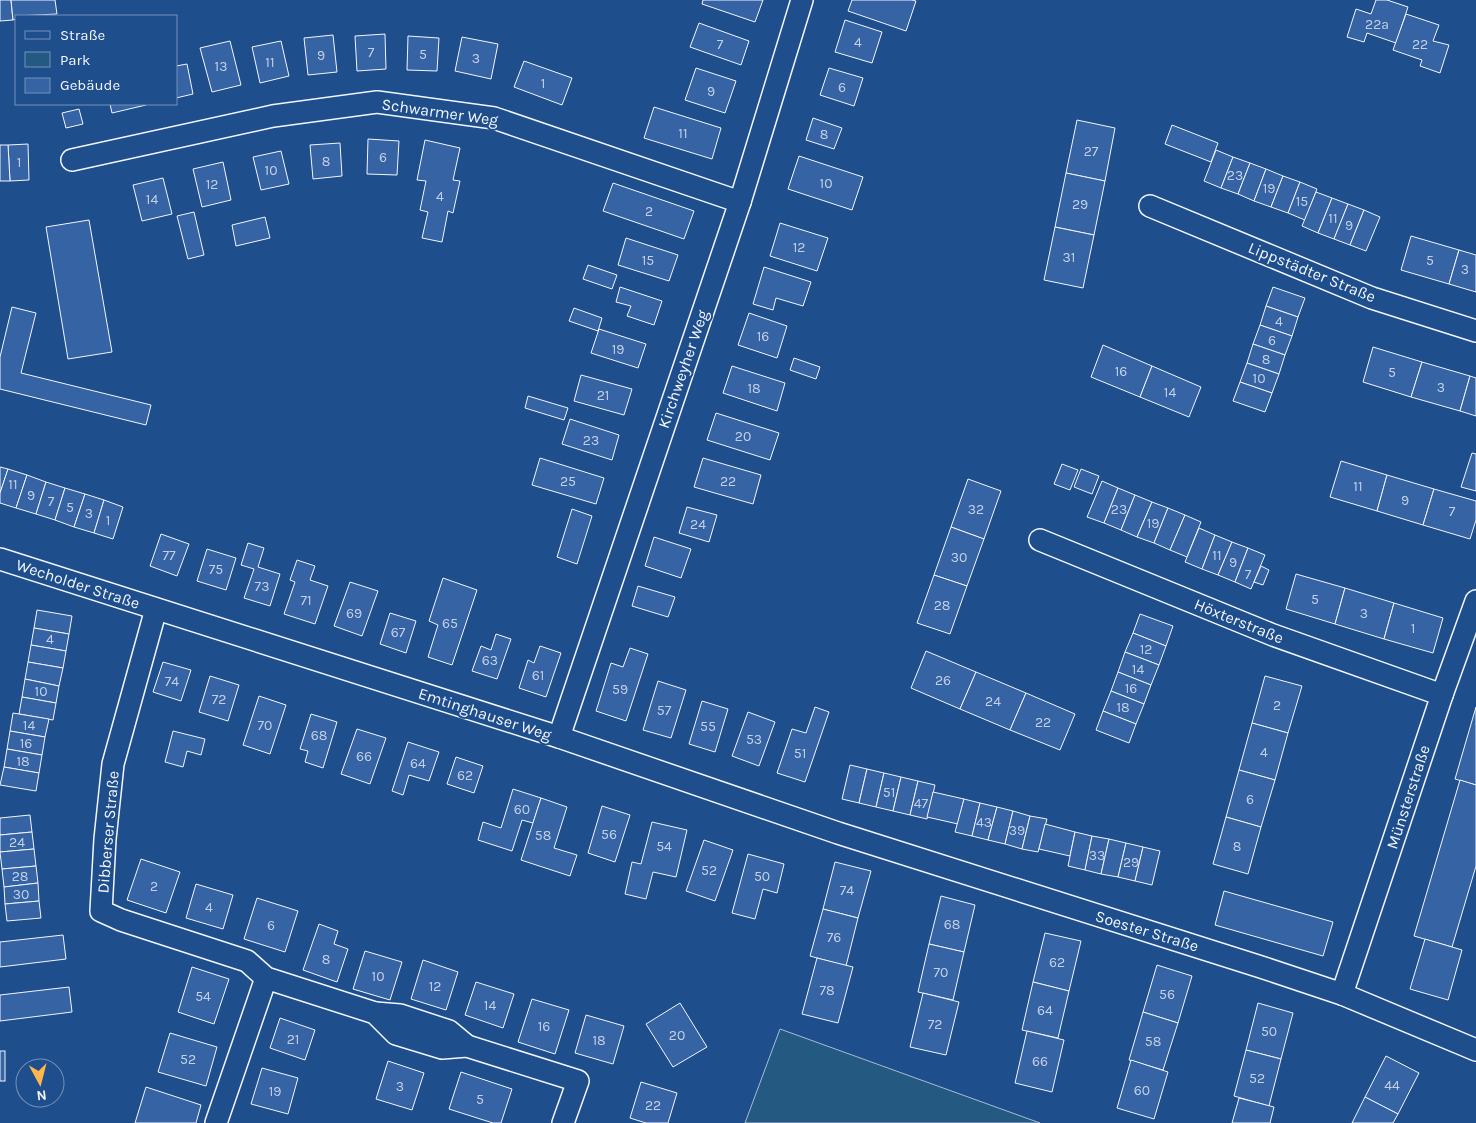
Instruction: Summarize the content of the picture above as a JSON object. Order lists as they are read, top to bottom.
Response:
{
  "streets": {
    "street": [
      "Schwarmer Weg",
      "Lippstädter Straße",
      "Kirchweyher Weg",
      "Wecholder Straße",
      "Höxterstraße",
      "Emtinghauser Weg",
      "Münsterstraße",
      "Dibberser Straße",
      "Soester Straße"
    ]
  },
  "crossings": [
    ["Schwarmer Weg", "Kirchweyher Weg"],
    ["Kirchweyher Weg", "Emtinghauser Weg"],
    ["Wecholder Straße", "Emtinghauser Weg"],
    ["Wecholder Straße", "Dibberser Straße"],
    ["Höxterstraße", "Münsterstraße"],
    ["Emtinghauser Weg", "Dibberser Straße"],
    ["Emtinghauser Weg", "Soester Straße"],
    ["Münsterstraße", "Soester Straße"]
  ],
  "house_numbers": [
    "22a",
    "4",
    "7",
    "22",
    "7",
    "5",
    "9",
    "3",
    "11",
    "13",
    "1",
    "6",
    "9",
    "11",
    "8",
    "27",
    "6",
    "8",
    "1",
    "10",
    "23",
    "10",
    "12",
    "19",
    "4",
    "14",
    "15",
    "29",
    "2",
    "11",
    "9",
    "12",
    "31",
    "15",
    "5",
    "3",
    "4",
    "16",
    "6",
    "19",
    "8",
    "16",
    "5",
    "10",
    "3",
    "18",
    "14",
    "21",
    "20",
    "23",
    "25",
    "22",
    "11",
    "11",
    "9",
    "9",
    "7",
    "5",
    "32",
    "23",
    "7",
    "3",
    "1",
    "19",
    "24",
    "77",
    "11",
    "30",
    "9",
    "75",
    "7",
    "73",
    "5",
    "71",
    "28",
    "69",
    "3",
    "65",
    "1",
    "67",
    "4",
    "12",
    "63",
    "14",
    "61",
    "26",
    "74",
    "16",
    "59",
    "10",
    "72",
    "24",
    "2",
    "18",
    "57",
    "22",
    "14",
    "70",
    "55",
    "68",
    "53",
    "16",
    "4",
    "51",
    "66",
    "18",
    "64",
    "62",
    "51",
    "6",
    "47",
    "60",
    "43",
    "39",
    "56",
    "58",
    "24",
    "54",
    "8",
    "33",
    "29",
    "52",
    "28",
    "50",
    "2",
    "74",
    "30",
    "4",
    "68",
    "6",
    "76",
    "8",
    "62",
    "70",
    "10",
    "12",
    "78",
    "56",
    "54",
    "14",
    "64",
    "72",
    "16",
    "50",
    "20",
    "21",
    "18",
    "58",
    "52",
    "66",
    "52",
    "44",
    "3",
    "60",
    "19",
    "5",
    "22"
  ],
  "legend": ["Straße", "Park", "Gebäude"],
  "north": "bottom"
}
